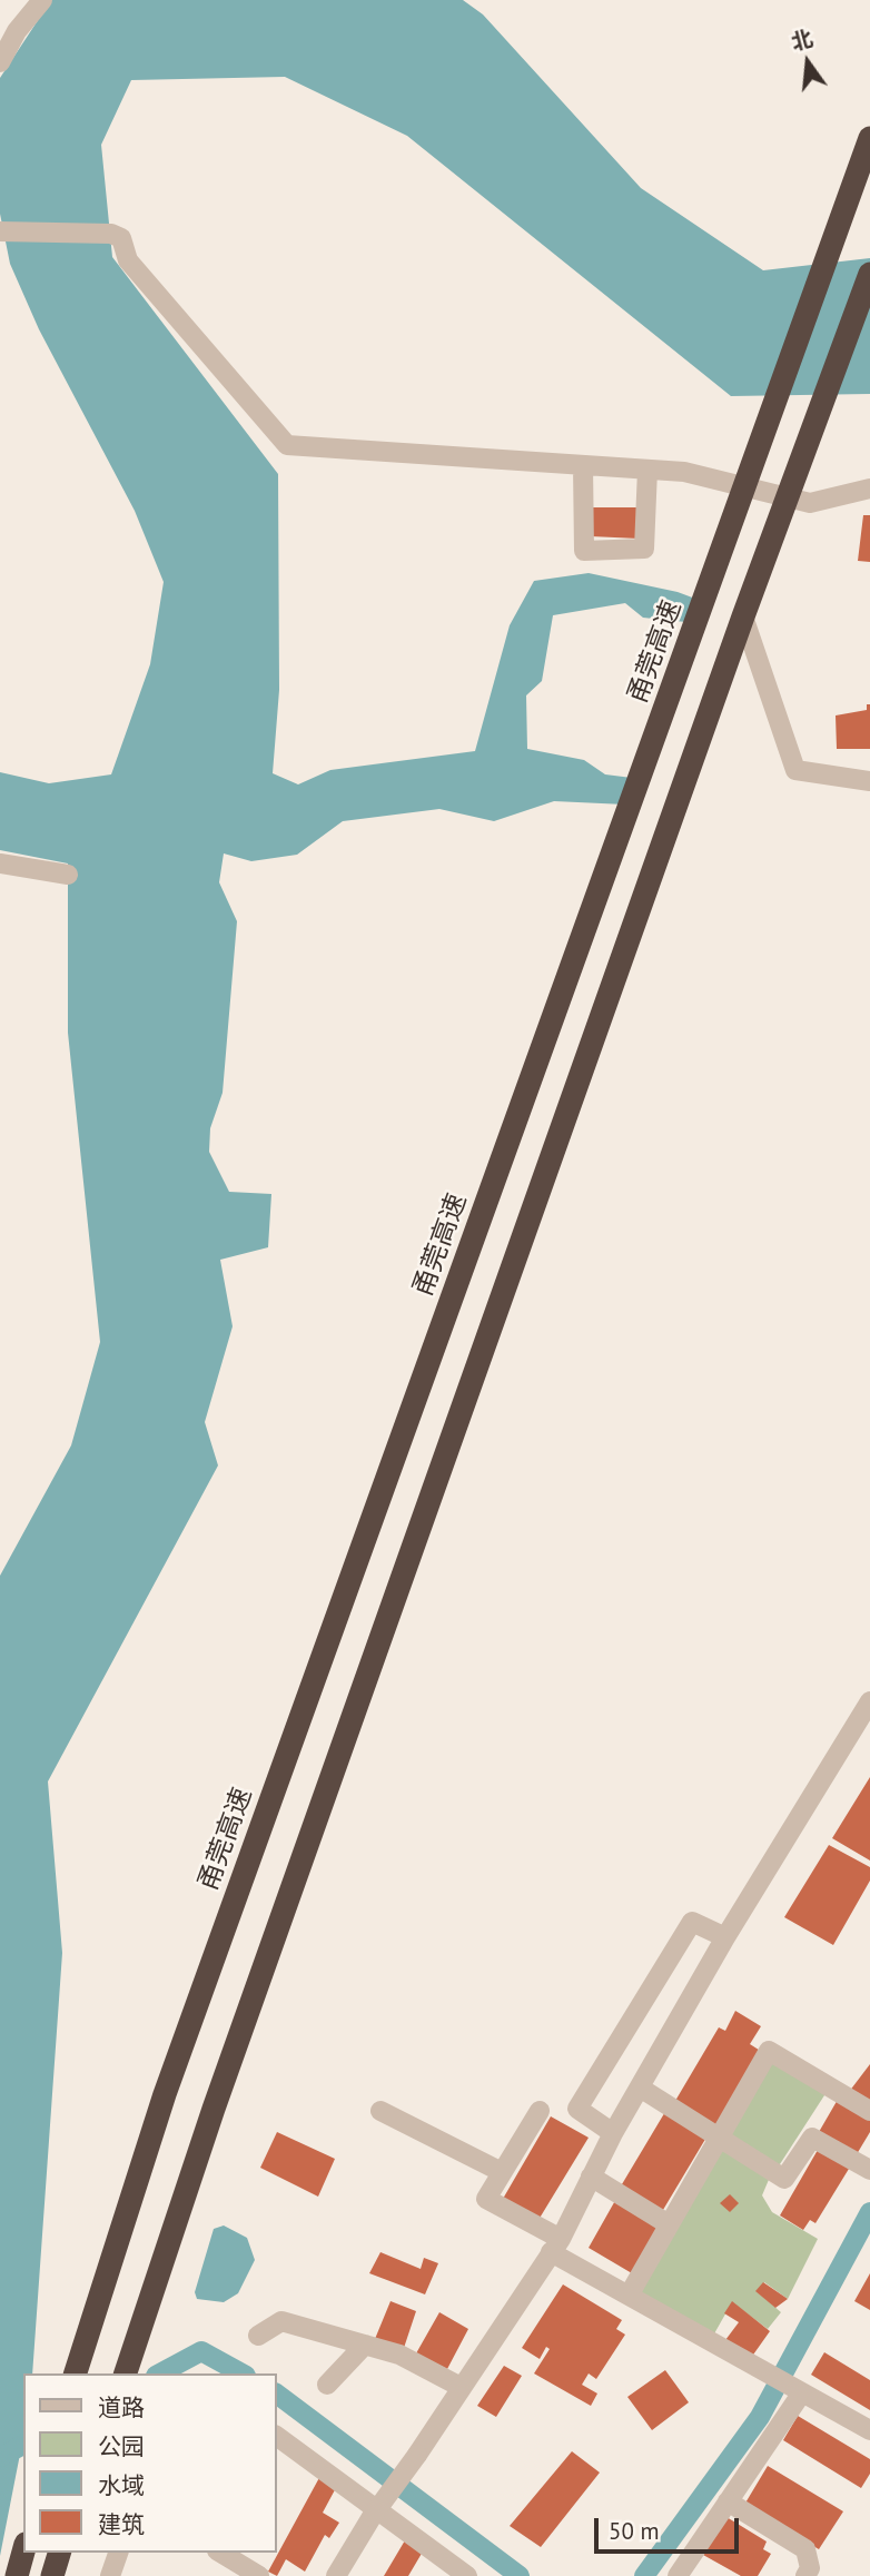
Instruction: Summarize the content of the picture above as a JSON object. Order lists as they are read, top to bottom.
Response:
{
  "streets": {
    "highway": ["甬莞高速"]
  },
  "legend": [
    "道路",
    "公园",
    "水域",
    "建筑"
  ],
  "scale_bar": "50 m",
  "north": "top"
}
